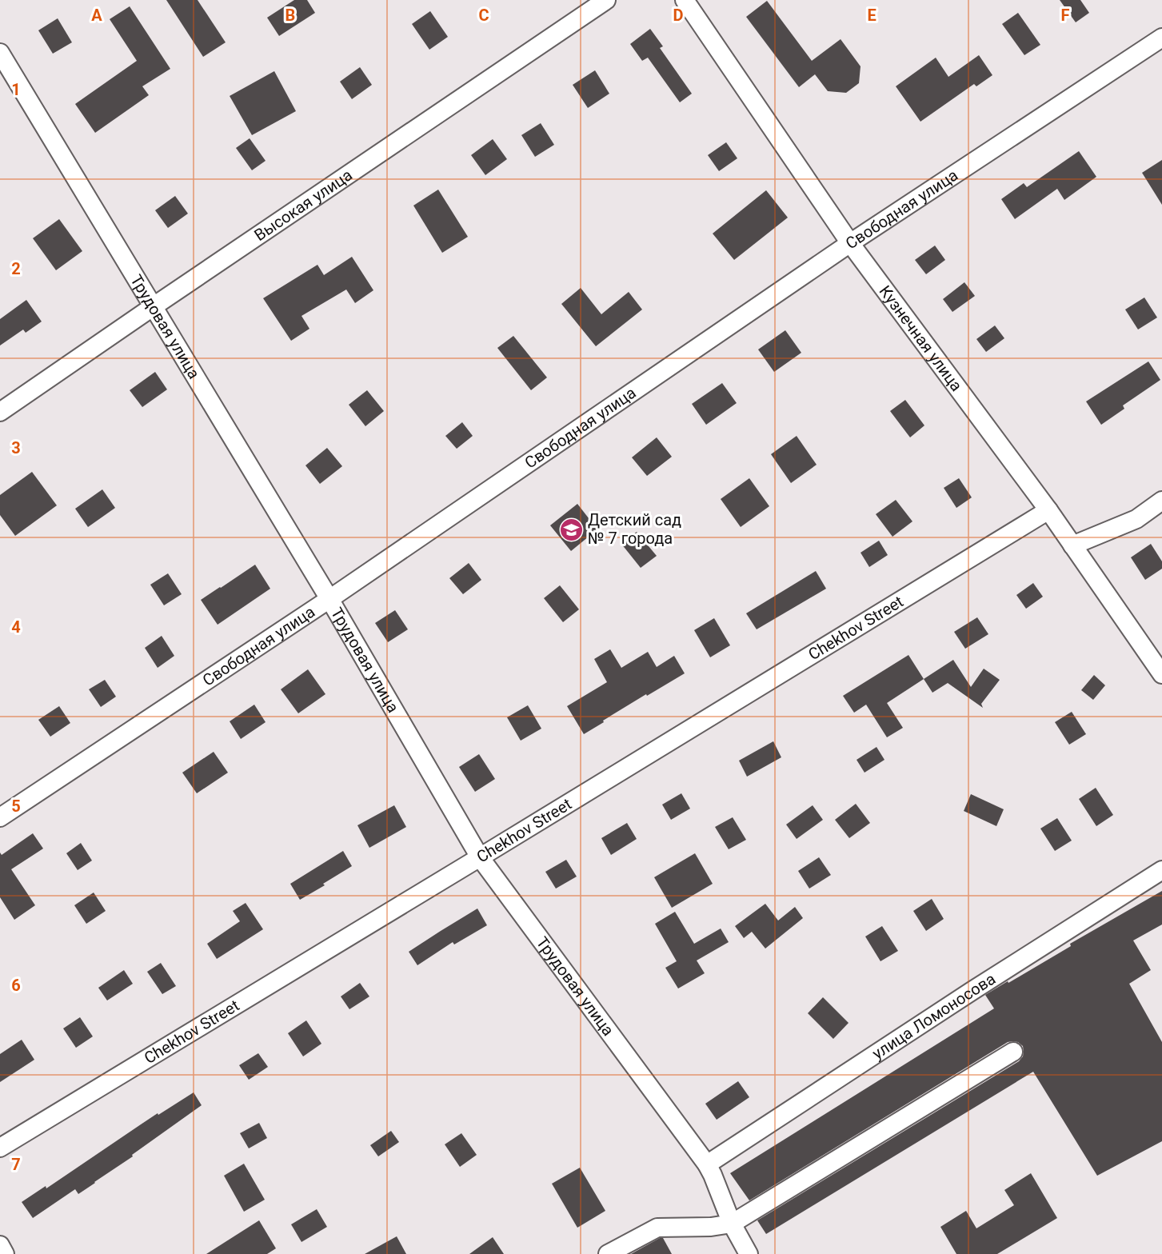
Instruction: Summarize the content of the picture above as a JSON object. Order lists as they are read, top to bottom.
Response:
{
  "streets": {
    "street": [
      "Высокая улица",
      "Свободная улица",
      "Трудовая улица",
      "Кузнечная улица",
      "Chekhov Street",
      "улица Ломоносова"
    ]
  },
  "crossings": [
    ["Высокая улица", "Трудовая улица"],
    ["Свободная улица", "Трудовая улица"],
    ["Свободная улица", "Кузнечная улица"],
    ["Трудовая улица", "Chekhov Street"],
    ["Трудовая улица", "улица Ломоносова"],
    ["Кузнечная улица", "Chekhov Street"]
  ],
  "places": {
    "school or university": ["Детский сад № 7 города"]
  },
  "grid": {
    "columns": [
      "A",
      "B",
      "C",
      "D",
      "E",
      "F"
    ],
    "rows": [
      "1",
      "2",
      "3",
      "4",
      "5",
      "6",
      "7"
    ]
  }
}
